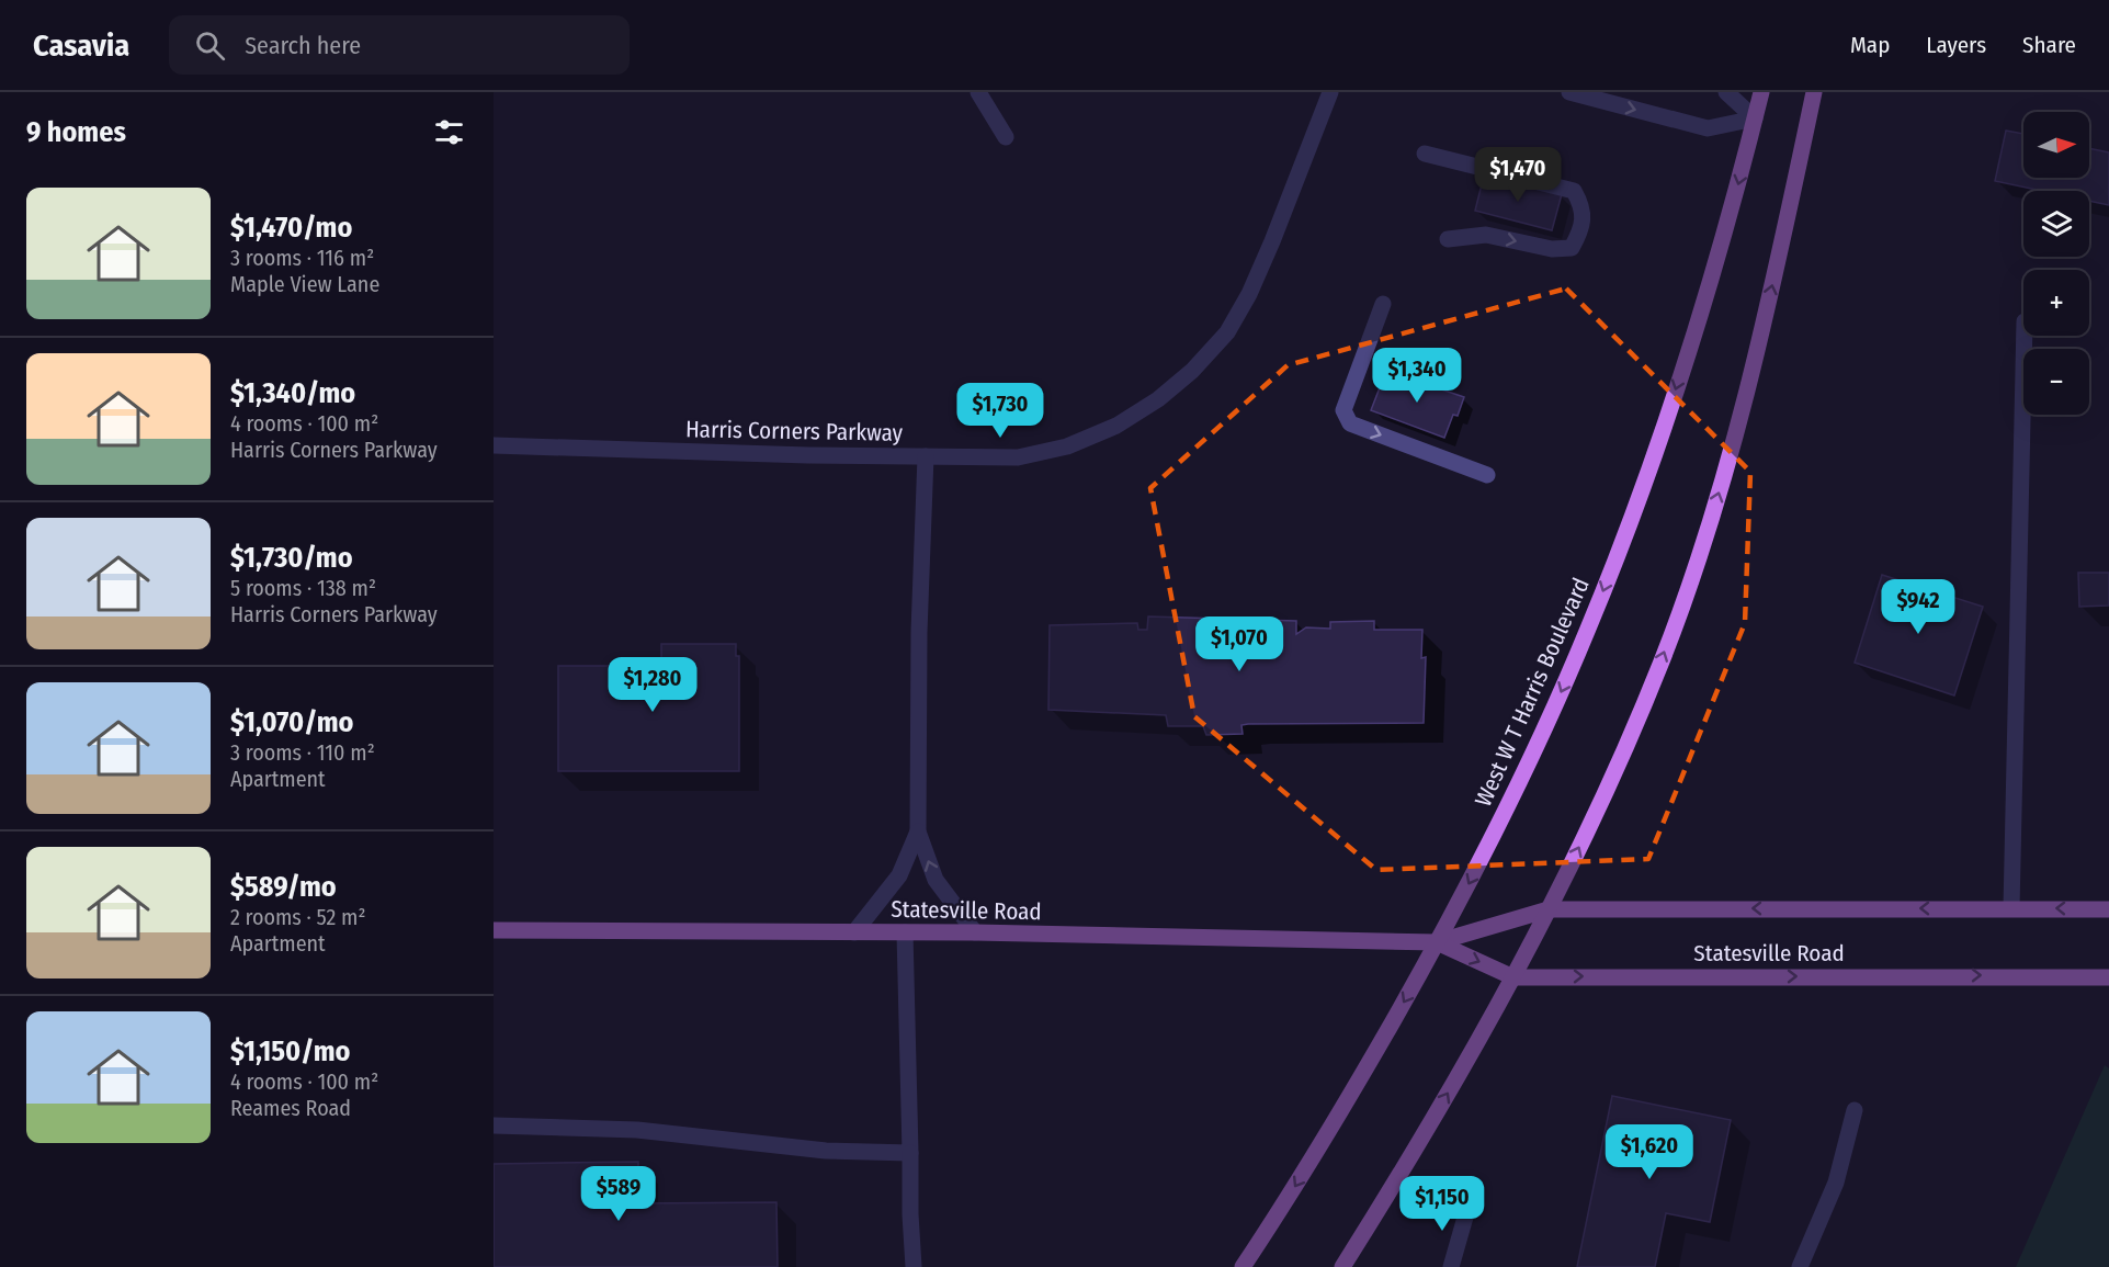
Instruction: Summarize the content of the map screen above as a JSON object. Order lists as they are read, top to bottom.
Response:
{
  "streets": {
    "main road": ["West W T Harris Boulevard", "Statesville Road"],
    "street": ["Harris Corners Parkway"]
  },
  "crossings": [
    ["West W T Harris Boulevard", "Statesville Road"]
  ],
  "north": "right",
  "page": {
    "header": "Casavia",
    "search": "Search here",
    "nav": ["Map", "Layers", "Share"],
    "heading": "9 homes",
    "map_buttons": ["+", "−"],
    "price": [
      "$1,470",
      "$1,340",
      "$1,730",
      "$942",
      "$1,070",
      "$1,280",
      "$1,620",
      "$589",
      "$1,150"
    ],
    "list": [
      {
        "name": "$1,470/mo",
        "note": "3 rooms · 116 m² · Maple View Lane"
      },
      {
        "name": "$1,340/mo",
        "note": "4 rooms · 100 m² · Harris Corners Parkway"
      },
      {
        "name": "$1,730/mo",
        "note": "5 rooms · 138 m² · Harris Corners Parkway"
      },
      {
        "name": "$1,070/mo",
        "note": "3 rooms · 110 m² · Apartment"
      },
      {
        "name": "$589/mo",
        "note": "2 rooms · 52 m² · Apartment"
      },
      {
        "name": "$1,150/mo",
        "note": "4 rooms · 100 m² · Reames Road"
      }
    ]
  }
}
